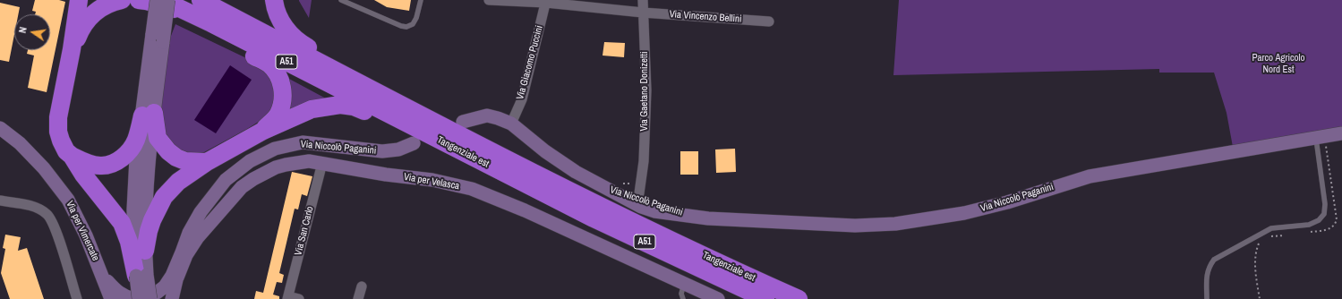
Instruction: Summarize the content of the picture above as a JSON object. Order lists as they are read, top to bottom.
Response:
{
  "streets": {
    "highway": ["A51", "Tangenziale est"],
    "street": [
      "Via Vincenzo Bellini",
      "Via Giacomo Puccini",
      "Via Gaetano Donizetti",
      "Via Niccolò Paganini",
      "Via per Velasca",
      "Via per Vimercate",
      "Via San Carlo"
    ]
  },
  "crossings": [
    ["Via Vincenzo Bellini", "Via Giacomo Puccini"],
    ["Via Vincenzo Bellini", "Via Gaetano Donizetti"],
    ["Via Giacomo Puccini", "Via Niccolò Paganini"],
    ["Via Gaetano Donizetti", "Via Niccolò Paganini"],
    ["Via Niccolò Paganini", "Via per Velasca"],
    ["Via Niccolò Paganini", "Via per Vimercate"],
    ["Via per Velasca", "Via San Carlo"]
  ],
  "parks": ["Parco Agricolo Nord Est"],
  "north": "left"
}
